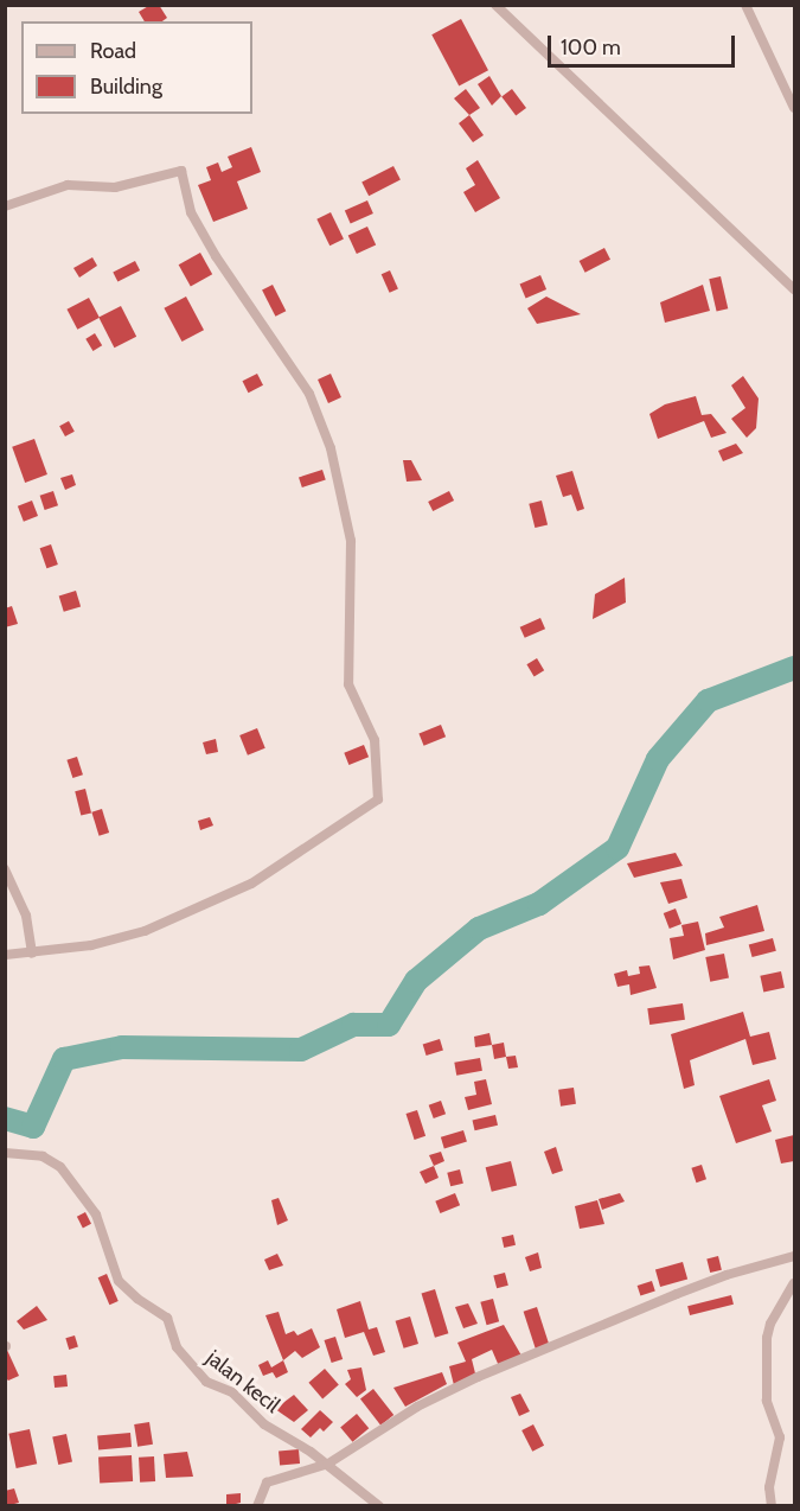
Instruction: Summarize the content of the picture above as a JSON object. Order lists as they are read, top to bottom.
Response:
{
  "streets": {
    "street": ["jalan kecil"]
  },
  "legend": ["Road", "Building"],
  "scale_bar": "100 m"
}
